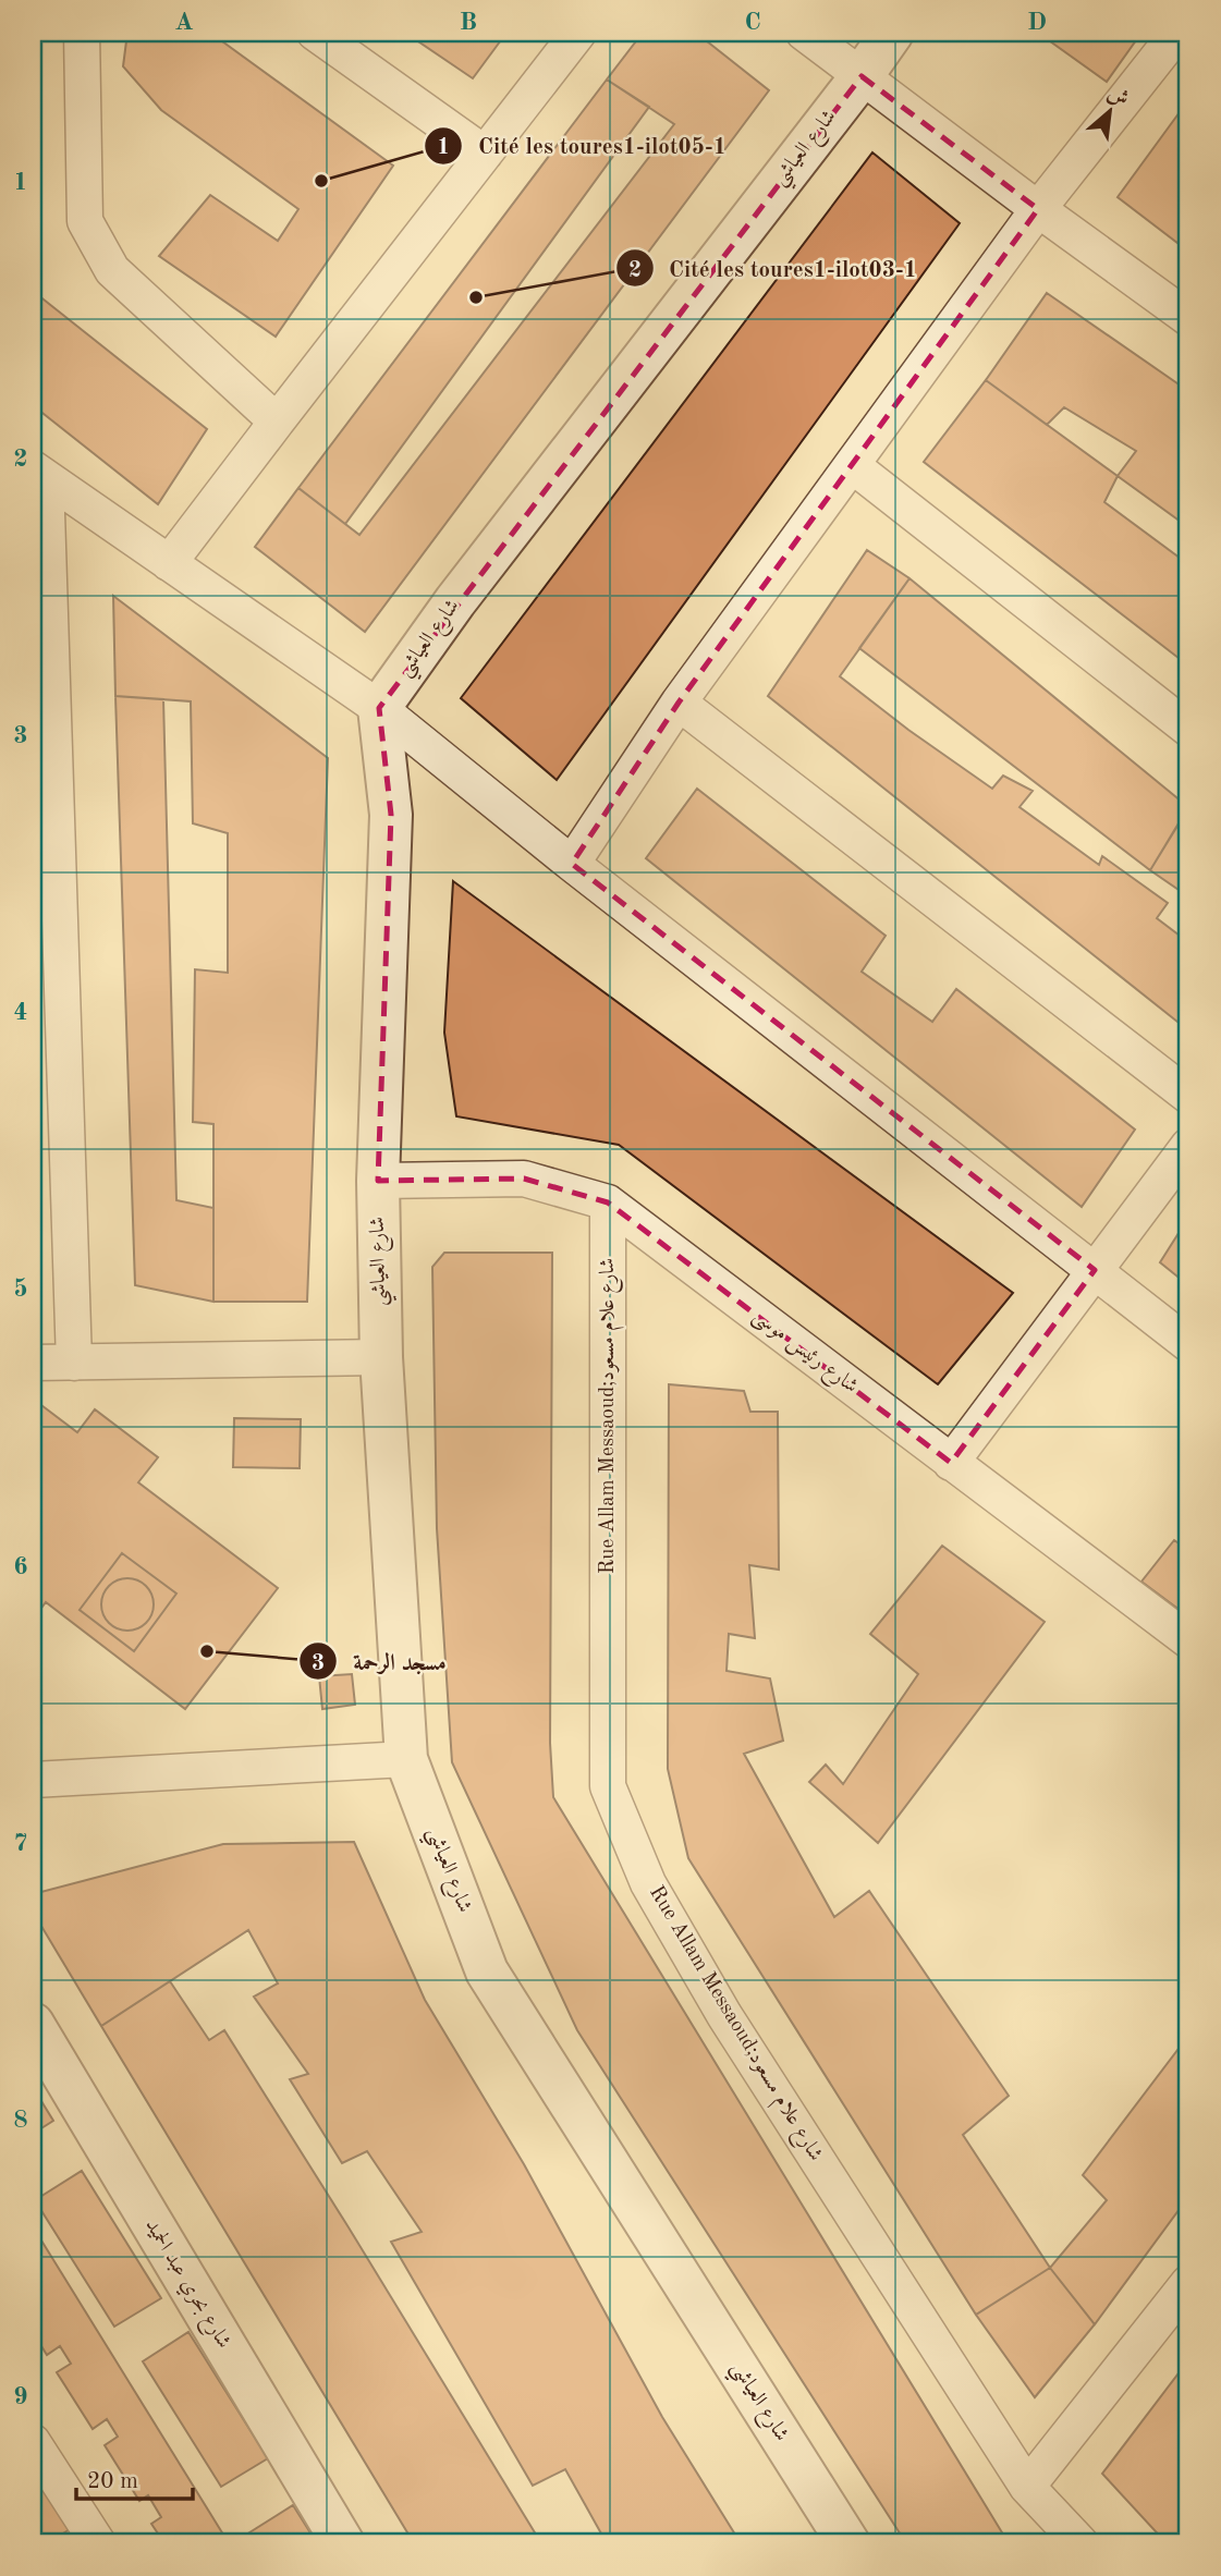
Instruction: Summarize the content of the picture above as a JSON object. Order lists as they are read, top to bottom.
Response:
{
  "streets": {
    "street": [
      "شارع العياشي",
      "شارع رئيس موسى",
      "Rue Allam Messaoud;شارع علام مسعود",
      "شارع بحري عبد الحميد"
    ]
  },
  "crossings": [
    ["شارع العياشي", "شارع رئيس موسى"],
    ["شارع رئيس موسى", "Rue Allam Messaoud;شارع علام مسعود"]
  ],
  "places": ["Cité les toures1-ilot05-1", "Cité les toures1-ilot03-1", "مسجد الرحمة"],
  "scale_bar": "20 m",
  "north": "top right",
  "grid": {
    "columns": [
      "A",
      "B",
      "C",
      "D"
    ],
    "rows": [
      "1",
      "2",
      "3",
      "4",
      "5",
      "6",
      "7",
      "8",
      "9"
    ]
  }
}
